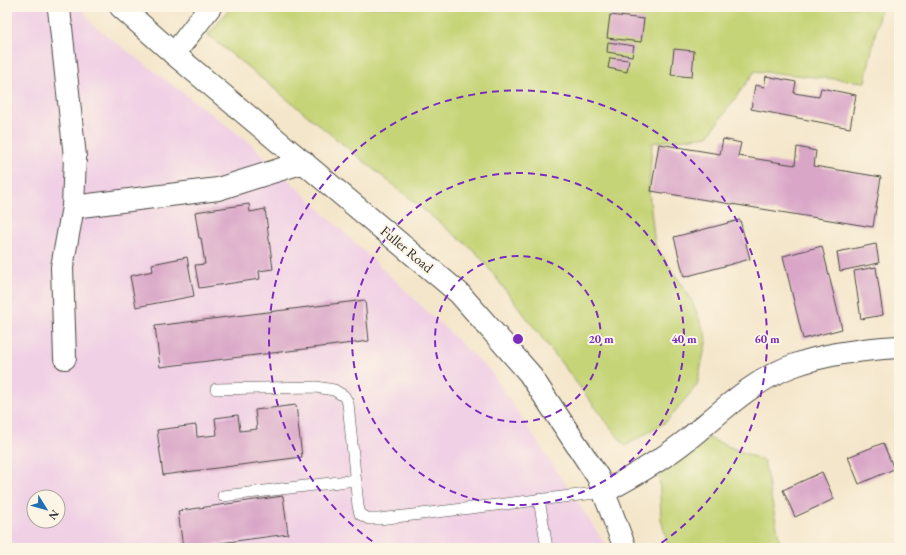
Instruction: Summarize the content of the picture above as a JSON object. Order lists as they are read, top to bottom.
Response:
{
  "streets": {
    "street": ["Fuller Road"]
  },
  "north": "bottom right",
  "rings": ["20 m", "40 m", "60 m"]
}
